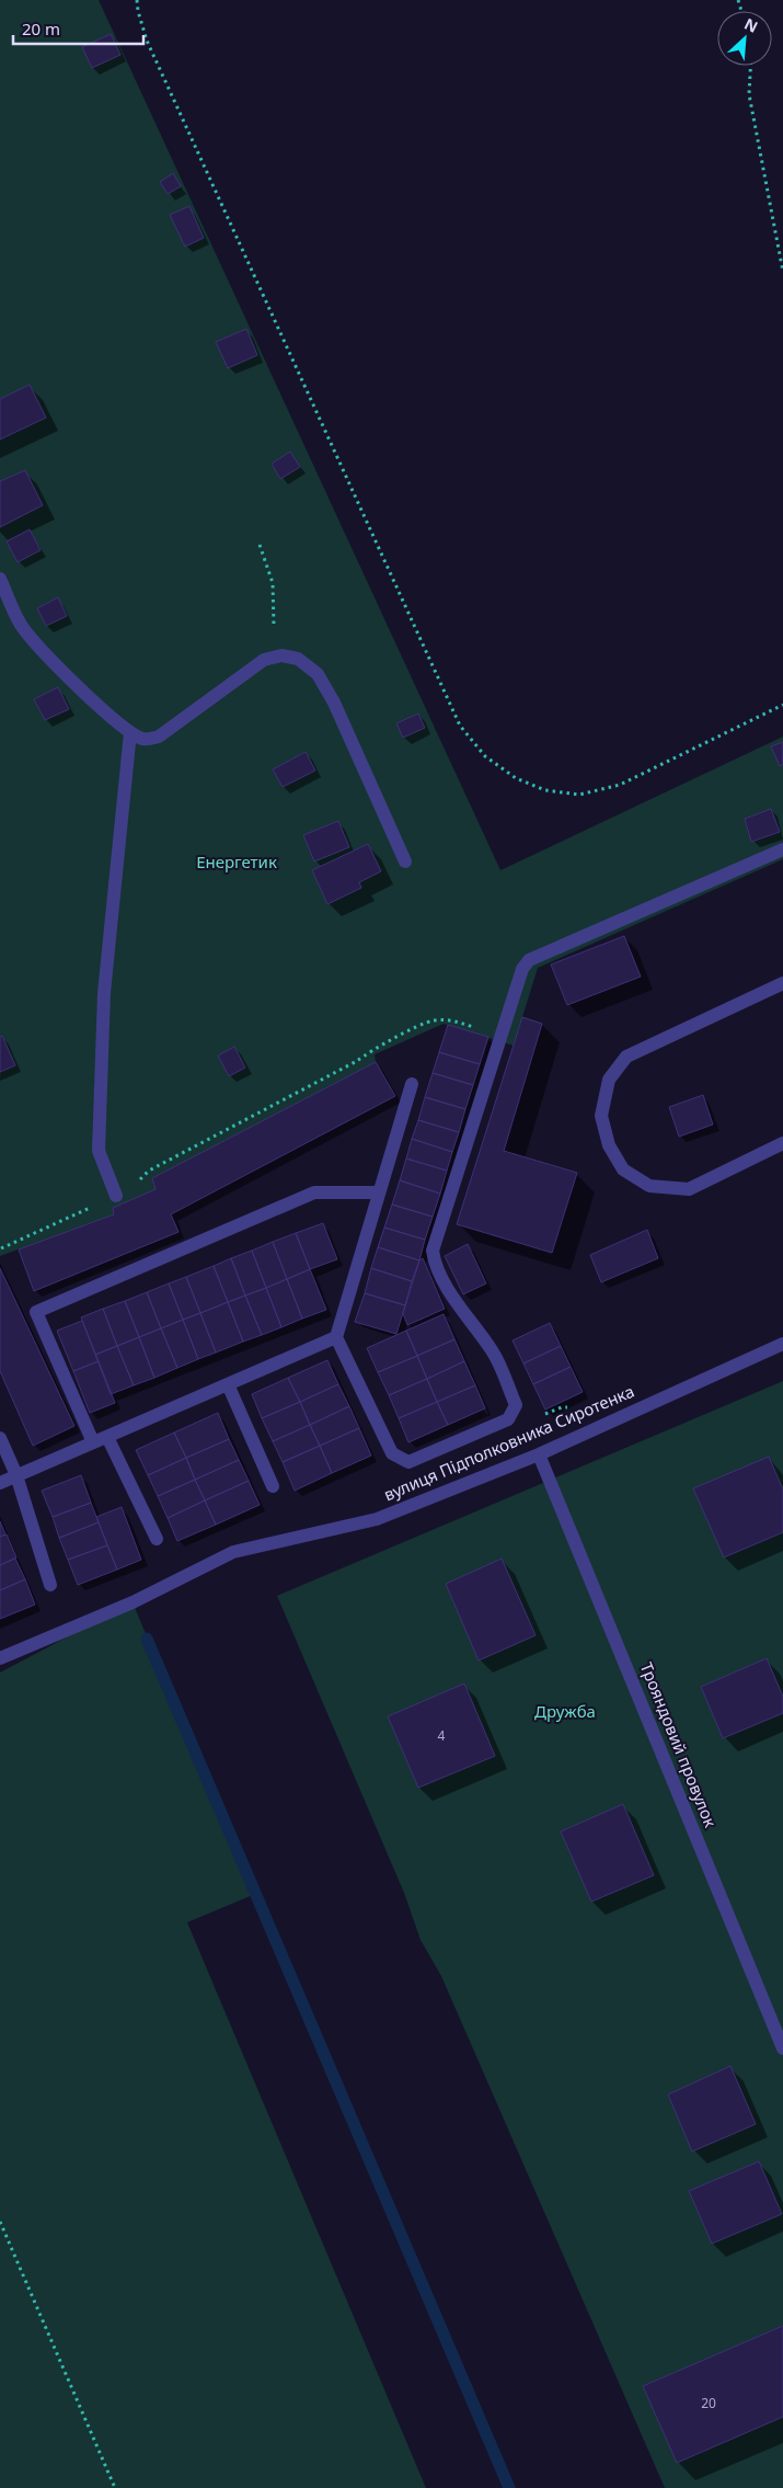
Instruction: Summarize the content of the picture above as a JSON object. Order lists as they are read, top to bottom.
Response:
{
  "streets": {
    "street": ["вулиця Підполковника Сиротенка", "Трояндовий провулок"]
  },
  "crossings": [
    ["вулиця Підполковника Сиротенка", "Трояндовий провулок"]
  ],
  "parks": ["Енергетик", "Дружба"],
  "house_numbers": ["4", "20"],
  "scale_bar": "20 m",
  "north": "top right"
}
